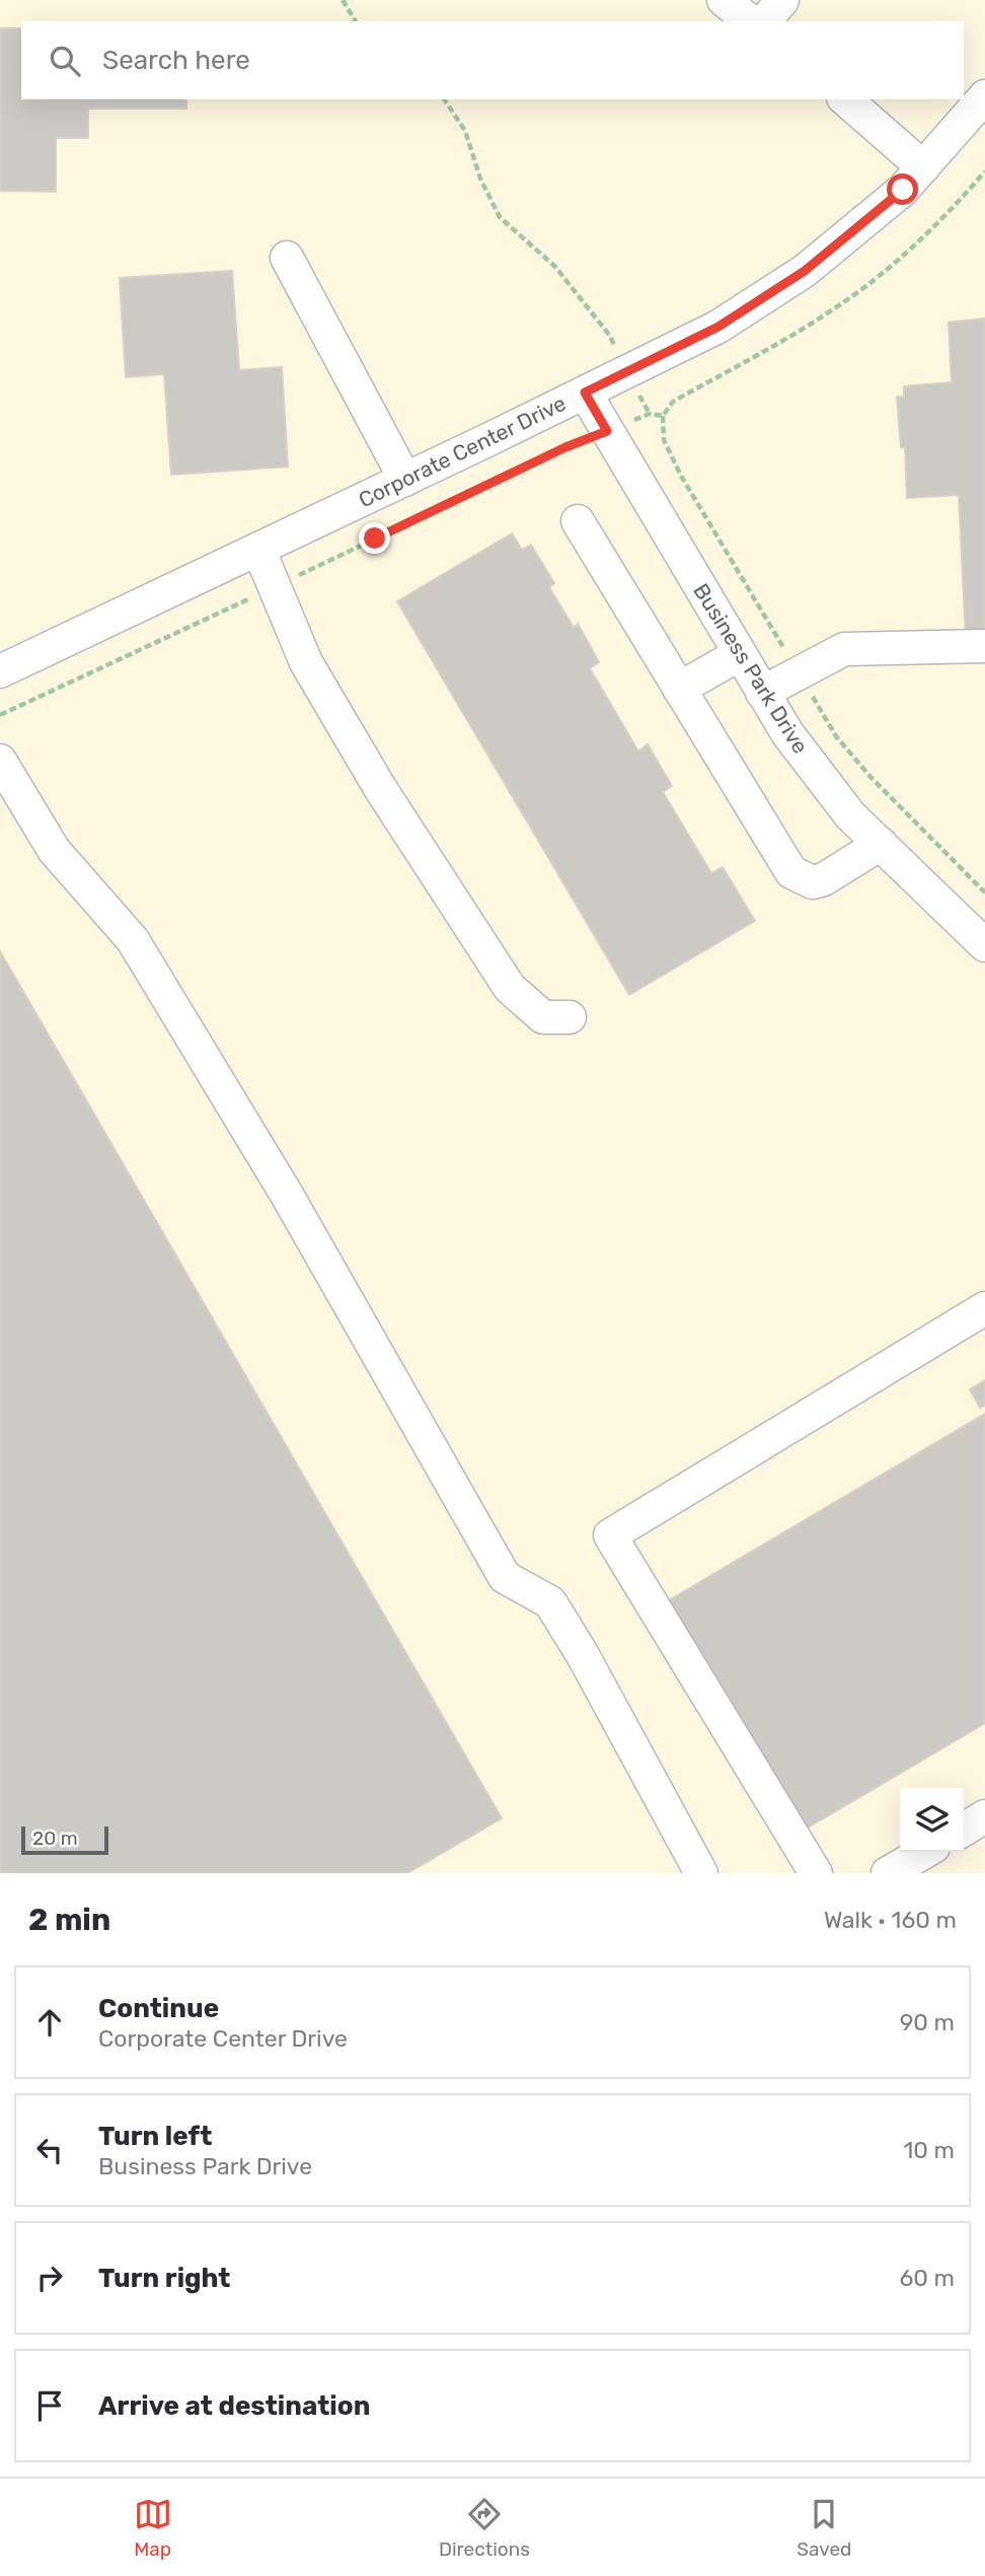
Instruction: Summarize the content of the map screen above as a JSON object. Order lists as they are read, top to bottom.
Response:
{
  "streets": {
    "street": ["Corporate Center Drive", "Business Park Drive"]
  },
  "crossings": [
    ["Corporate Center Drive", "Business Park Drive"]
  ],
  "scale_bar": "20 m",
  "page": {
    "search": "Search here",
    "scale": "20 m",
    "heading": ["2 min", "Walk · 160 m"],
    "list": [
      ["Continue", "Corporate Center Drive", "90 m"],
      ["Turn left", "Business Park Drive", "10 m"],
      ["Turn right", "60 m"],
      "Arrive at destination"
    ],
    "nav": ["Map", "Directions", "Saved"]
  }
}
